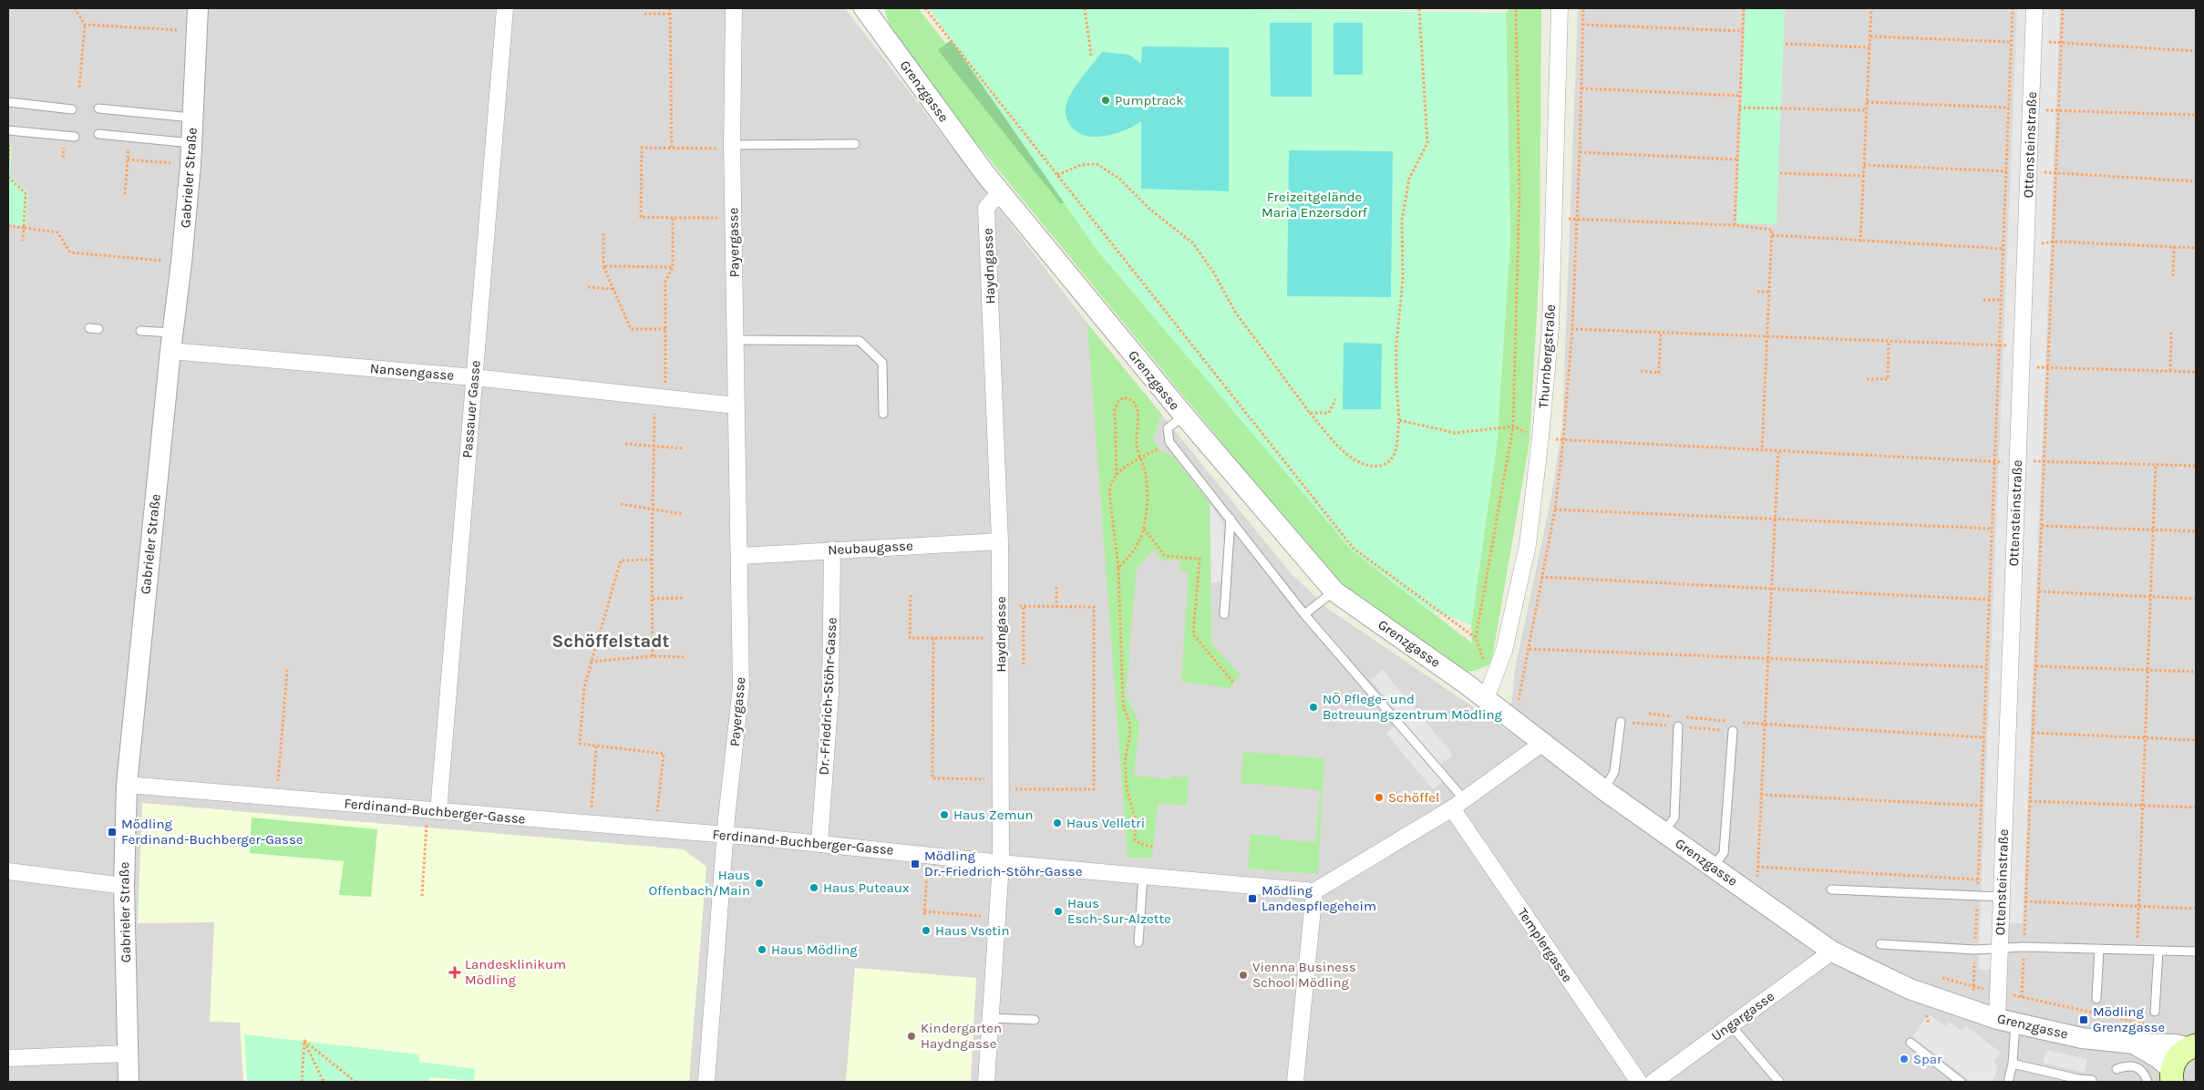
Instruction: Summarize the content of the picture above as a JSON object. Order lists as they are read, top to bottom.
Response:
{
  "streets": {
    "street": [
      "Grenzgasse",
      "Ottensteinstraße",
      "Gabrieler Straße",
      "Payergasse",
      "Haydngasse",
      "Thurnbergstraße",
      "Nansengasse",
      "Passauer Gasse",
      "Neubaugasse",
      "Dr.-Friedrich-Stöhr-Gasse",
      "Ferdinand-Buchberger-Gasse",
      "Templergasse",
      "Ungargasse"
    ]
  },
  "crossings": [
    ["Grenzgasse", "Ottensteinstraße"],
    ["Grenzgasse", "Haydngasse"],
    ["Grenzgasse", "Thurnbergstraße"],
    ["Grenzgasse", "Ungargasse"],
    ["Gabrieler Straße", "Nansengasse"],
    ["Gabrieler Straße", "Ferdinand-Buchberger-Gasse"],
    ["Payergasse", "Nansengasse"],
    ["Payergasse", "Neubaugasse"],
    ["Payergasse", "Ferdinand-Buchberger-Gasse"],
    ["Haydngasse", "Neubaugasse"],
    ["Haydngasse", "Ferdinand-Buchberger-Gasse"],
    ["Nansengasse", "Passauer Gasse"],
    ["Passauer Gasse", "Ferdinand-Buchberger-Gasse"],
    ["Neubaugasse", "Dr.-Friedrich-Stöhr-Gasse"],
    ["Dr.-Friedrich-Stöhr-Gasse", "Ferdinand-Buchberger-Gasse"]
  ],
  "districts": ["Schöffelstadt"],
  "parks": ["Freizeitgelände Maria Enzersdorf"],
  "places": {
    "other": [
      "Pumptrack",
      "NÖ Pflege- und Betreuungszentrum Mödling",
      "Schöffel",
      "Haus Zemun",
      "Haus Velletri",
      "Haus Offenbach/Main",
      "Haus Puteaux",
      "Haus Esch-Sur-Alzette",
      "Haus Vsetin",
      "Haus Mödling",
      "Vienna Business School Mödling",
      "Kindergarten Haydngasse",
      "Spar"
    ],
    "transit": [
      "Mödling Ferdinand-Buchberger-Gasse",
      "Mödling Dr.-Friedrich-Stöhr-Gasse",
      "Mödling Landespflegeheim",
      "Mödling Grenzgasse"
    ],
    "health": ["Landesklinikum Mödling"]
  }
}
